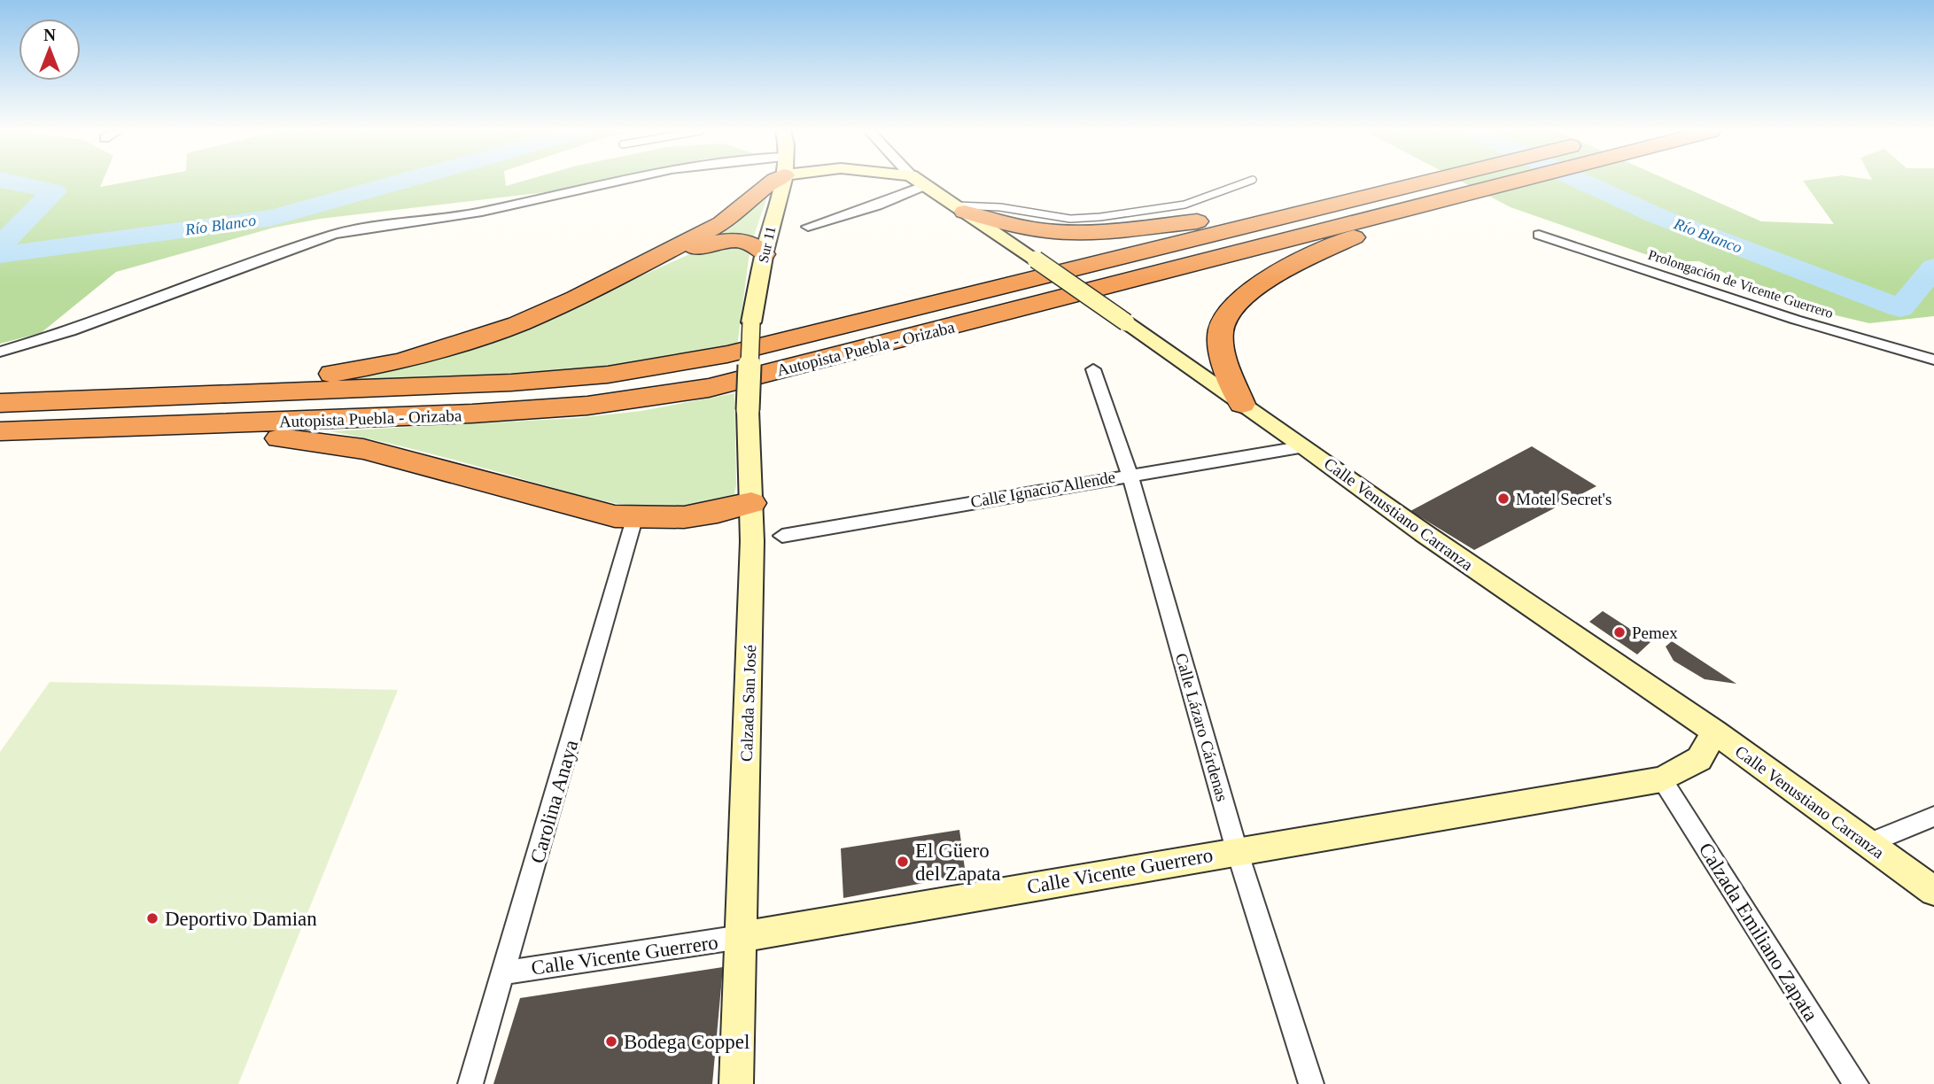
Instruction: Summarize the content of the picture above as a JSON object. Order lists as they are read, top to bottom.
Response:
{
  "streets": {
    "highway": ["Autopista Puebla - Orizaba"],
    "main road": ["Calle Venustiano Carranza", "Calzada San José"],
    "street": [
      "Sur 11",
      "Prolongación de Vicente Guerrero",
      "Calle Ignacio Allende",
      "Calle Lázaro Cárdenas",
      "Carolina Anaya",
      "Calle Vicente Guerrero",
      "Calzada Emiliano Zapata"
    ]
  },
  "crossings": [
    ["Sur 11", "Calzada San José"],
    ["Calle Ignacio Allende", "Calle Venustiano Carranza"],
    ["Calle Ignacio Allende", "Calle Lázaro Cárdenas"],
    ["Calle Venustiano Carranza", "Calle Vicente Guerrero"],
    ["Calzada San José", "Calle Vicente Guerrero"],
    ["Calle Lázaro Cárdenas", "Calle Vicente Guerrero"],
    ["Carolina Anaya", "Calle Vicente Guerrero"],
    ["Calle Vicente Guerrero", "Calzada Emiliano Zapata"]
  ],
  "water": ["Río Blanco"],
  "places": [
    "Motel Secret's",
    "Pemex",
    "El Güero del Zapata",
    "Deportivo Damian",
    "Bodega Coppel"
  ],
  "north": "top"
}
